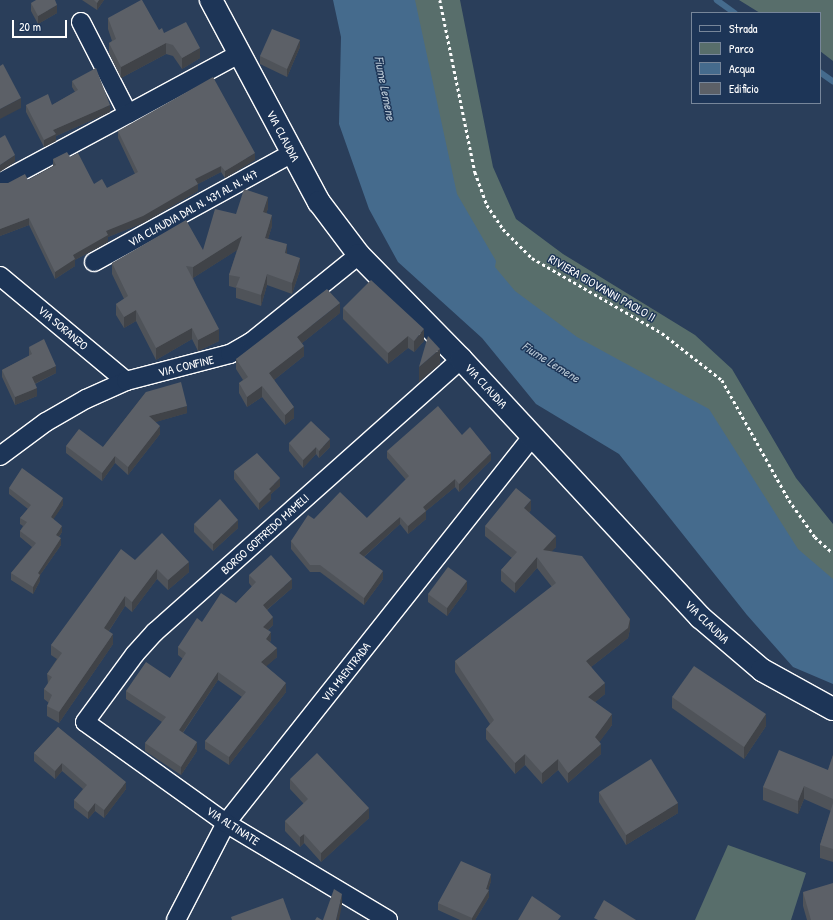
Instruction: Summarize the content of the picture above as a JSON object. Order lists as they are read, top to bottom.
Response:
{
  "streets": {
    "street": [
      "VIA CLAUDIA",
      "VIA CLAUDIA DAL N. 431 AL N. 447",
      "VIA SORANZO",
      "VIA CONFINE",
      "BORGO GOFFREDO MAMELI",
      "VIA MAENTRADA",
      "VIA ALTINATE"
    ],
    "path": ["RIVIERA GIOVANNI PAOLO II"]
  },
  "crossings": [
    ["VIA CLAUDIA", "VIA CLAUDIA DAL N. 431 AL N. 447"],
    ["VIA CLAUDIA", "VIA CONFINE"],
    ["VIA CLAUDIA", "BORGO GOFFREDO MAMELI"],
    ["VIA CLAUDIA", "VIA MAENTRADA"],
    ["VIA SORANZO", "VIA CONFINE"],
    ["BORGO GOFFREDO MAMELI", "VIA ALTINATE"],
    ["VIA MAENTRADA", "VIA ALTINATE"]
  ],
  "water": ["Fiume Lemene"],
  "legend": [
    "Strada",
    "Parco",
    "Acqua",
    "Edificio"
  ],
  "scale_bar": "20 m"
}
